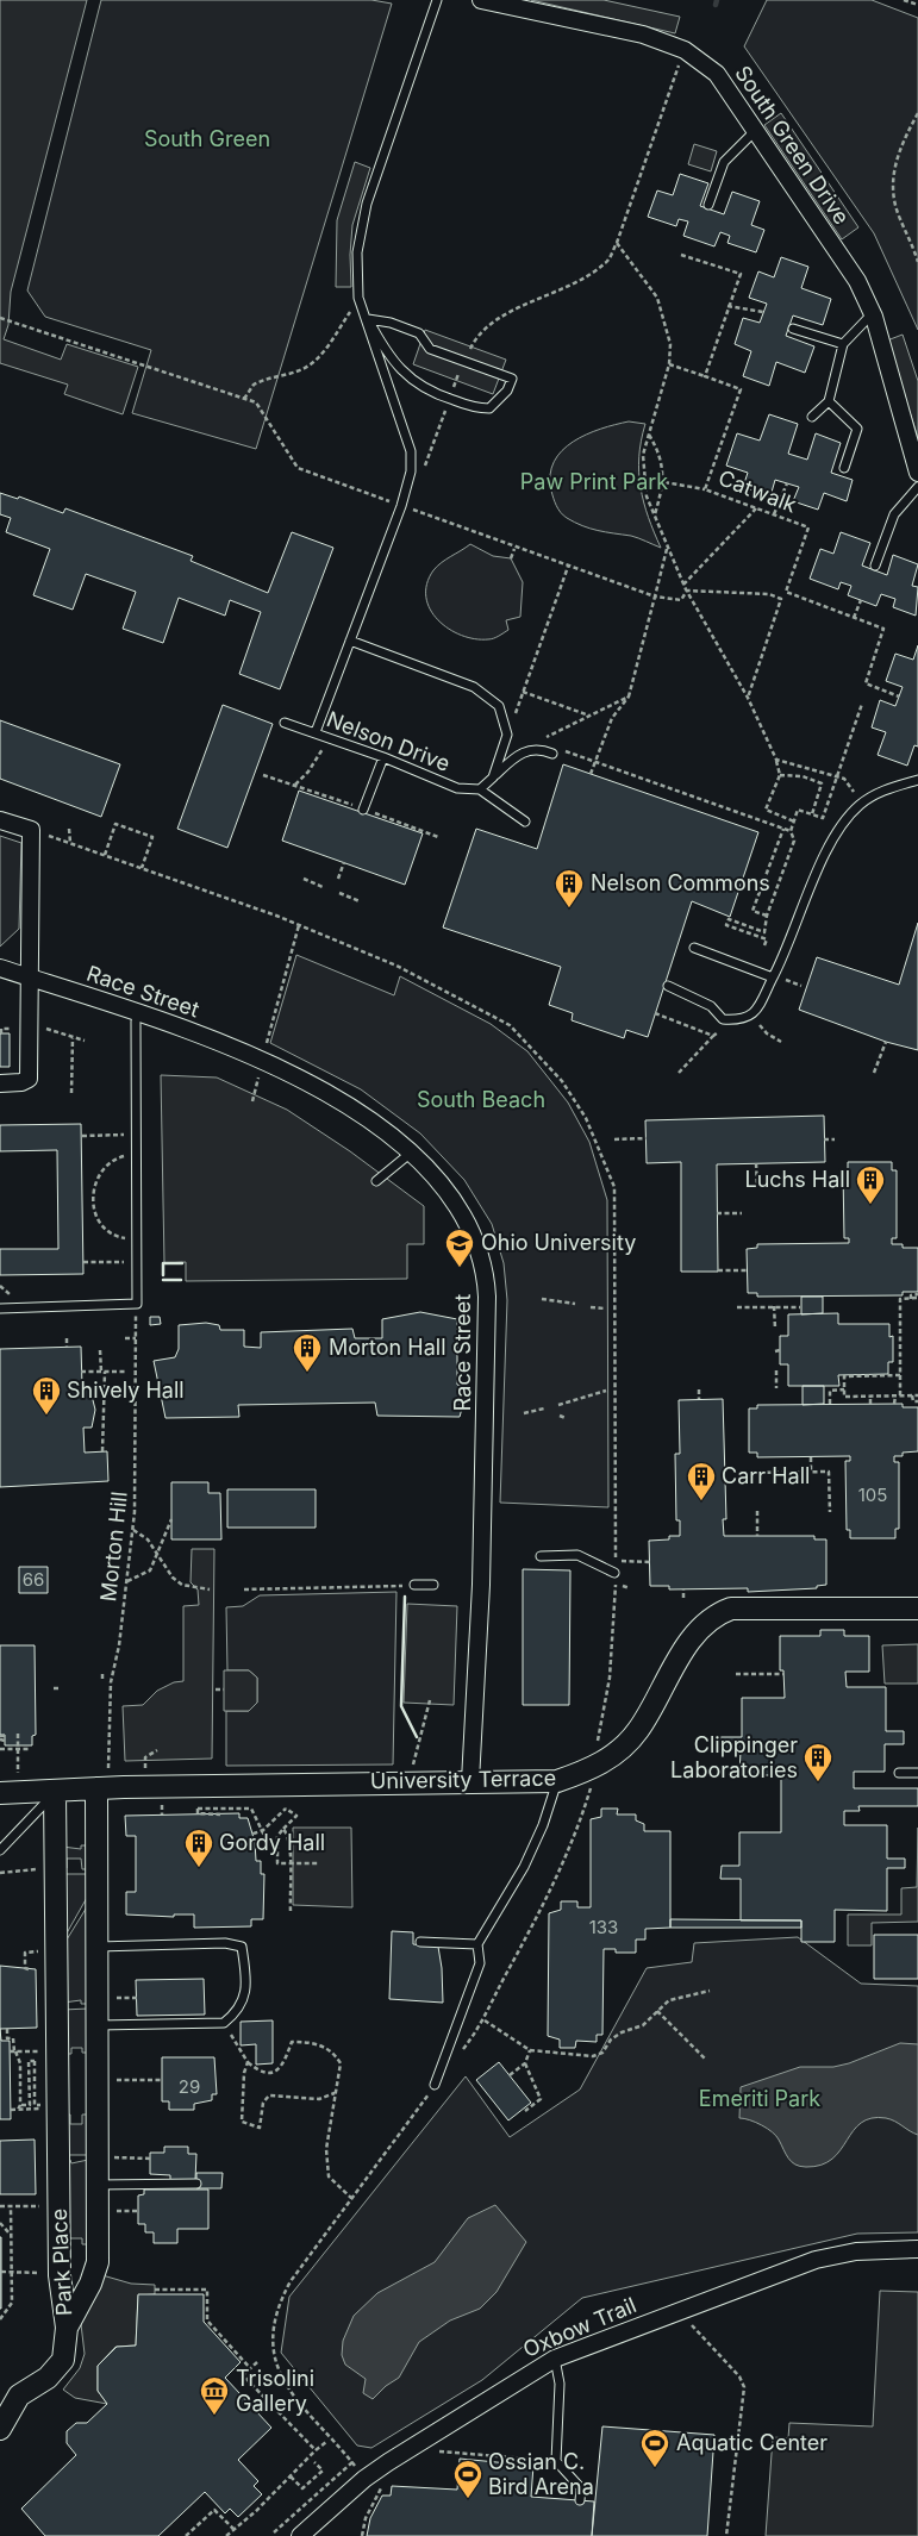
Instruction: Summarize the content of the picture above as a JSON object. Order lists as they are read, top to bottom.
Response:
{
  "streets": {
    "street": [
      "South Green Drive",
      "Race Street",
      "University Terrace",
      "Park Place",
      "Oxbow Trail"
    ],
    "lane": ["Nelson Drive"],
    "path": ["Catwalk", "Morton Hill"]
  },
  "crossings": [
    ["Race Street", "University Terrace"],
    ["University Terrace", "Park Place"]
  ],
  "parks": [
    "South Green",
    "Paw Print Park",
    "South Beach",
    "Emeriti Park"
  ],
  "places": {
    "building": [
      "Nelson Commons",
      "Luchs Hall",
      "Morton Hall",
      "Shively Hall",
      "Carr Hall",
      "Clippinger Laboratories",
      "Gordy Hall"
    ],
    "school or university": ["Ohio University"],
    "museum": ["Trisolini Gallery"],
    "sports": ["Aquatic Center", "Ossian C. Bird Arena"]
  },
  "house_numbers": [
    "105",
    "66",
    "133",
    "29"
  ]
}
